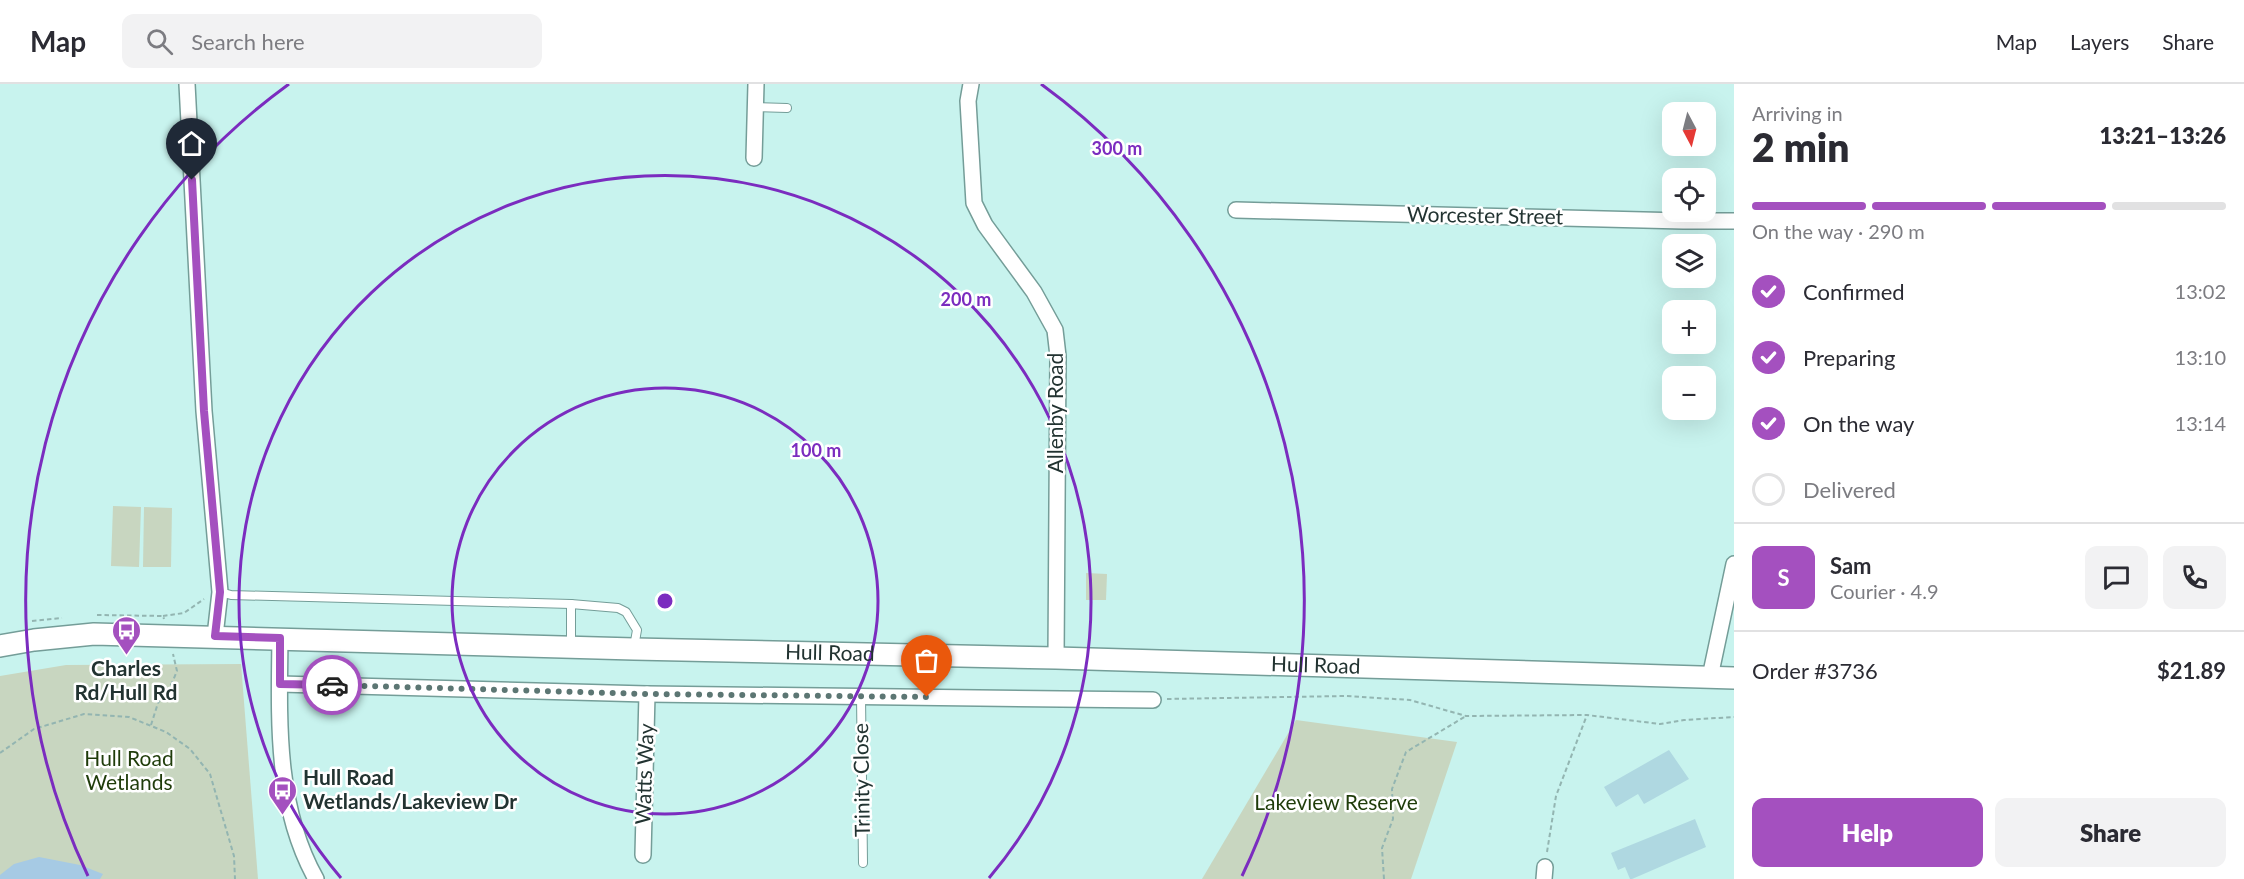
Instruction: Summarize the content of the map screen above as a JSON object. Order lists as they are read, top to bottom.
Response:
{
  "streets": {
    "main road": ["Hull Road"],
    "street": ["Worcester Street", "Allenby Road", "Watts Way"],
    "lane": ["Trinity Close"]
  },
  "crossings": [
    ["Allenby Road", "Hull Road"],
    ["Hull Road", "Watts Way"],
    ["Hull Road", "Trinity Close"]
  ],
  "parks": ["Hull Road Wetlands", "Lakeview Reserve"],
  "places": {
    "bus stop": ["Charles Rd/Hull Rd", "Hull Road Wetlands/Lakeview Dr"]
  },
  "north": "bottom",
  "page": {
    "header": "Map",
    "search": "Search here",
    "nav": ["Map", "Layers", "Share"],
    "heading": ["2 min", "Arriving in", "13:21–13:26"],
    "panel": [
      "Sam",
      "Courier · 4.9",
      "Order #3736",
      "$21.89"
    ],
    "map_buttons": ["+", "−"],
    "bar": "On the way · 290 m",
    "list": [
      ["Confirmed", "13:02"],
      ["Preparing", "13:10"],
      ["On the way", "13:14"],
      "Delivered"
    ],
    "round": "S",
    "buttons": ["Help", "Share"]
  },
  "rings": ["300 m", "200 m", "100 m"]
}
